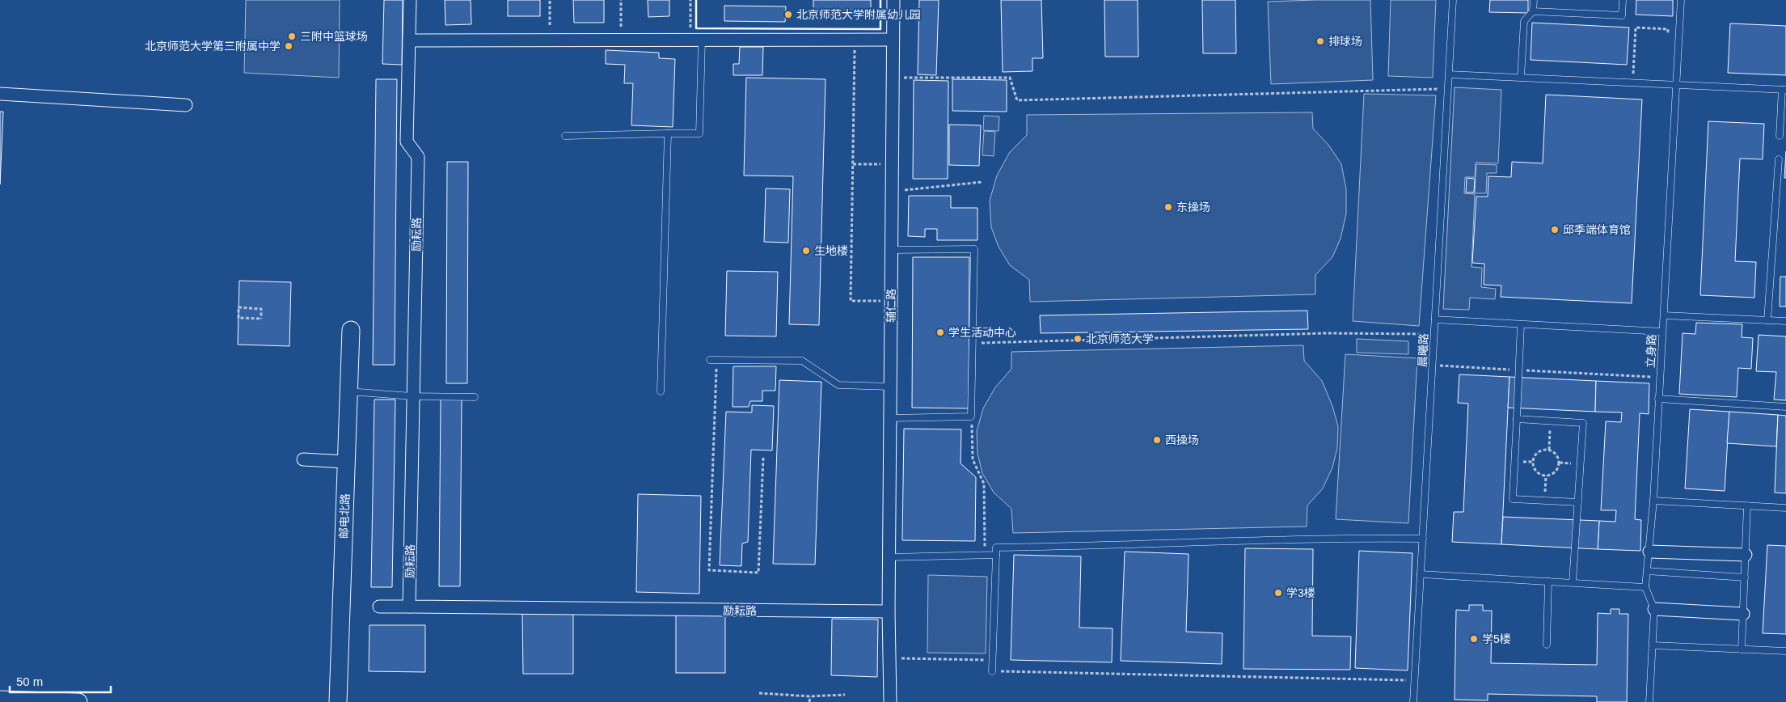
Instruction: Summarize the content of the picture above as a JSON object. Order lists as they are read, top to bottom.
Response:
{
  "streets": {
    "street": ["励耘路", "辅仁路", "邮电北路"],
    "lane": ["晨曦路", "立身路"]
  },
  "crossings": [
    ["励耘路", "辅仁路"]
  ],
  "places": [
    "北京师范大学附属幼儿园",
    "三附中篮球场",
    "排球场",
    "北京师范大学第三附属中学",
    "东操场",
    "邱季端体育馆",
    "生地楼",
    "学生活动中心",
    "北京师范大学",
    "西操场",
    "学3楼",
    "学5楼"
  ],
  "scale_bar": "50 m"
}
